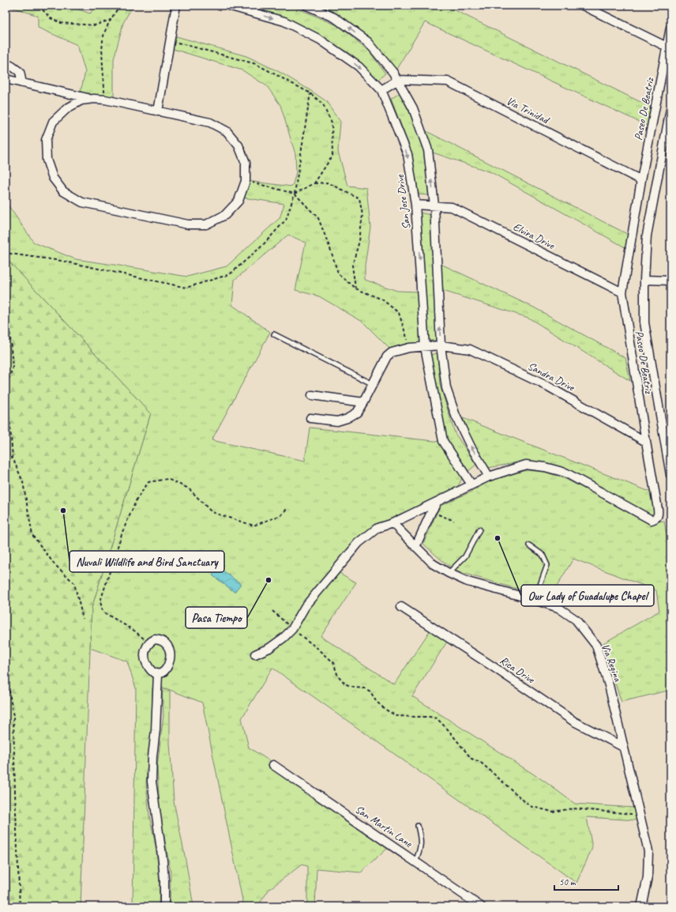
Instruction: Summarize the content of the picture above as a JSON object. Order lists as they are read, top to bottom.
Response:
{
  "streets": {
    "street": [
      "Paseo De Beatriz",
      "Via Trinidad",
      "San Jose Drive",
      "Elvira Drive",
      "Sandra Drive",
      "Via Regina",
      "Rica Drive",
      "San Martin Lane"
    ]
  },
  "crossings": [
    ["Paseo De Beatriz", "Via Trinidad"],
    ["Paseo De Beatriz", "Elvira Drive"],
    ["Paseo De Beatriz", "Sandra Drive"],
    ["San Jose Drive", "Elvira Drive"],
    ["San Jose Drive", "Sandra Drive"],
    ["Via Regina", "Rica Drive"]
  ],
  "places": ["Nuvali Wildlife and Bird Sanctuary", "Our Lady of Guadalupe Chapel", "Pasa Tiempo"],
  "scale_bar": "50 m"
}
